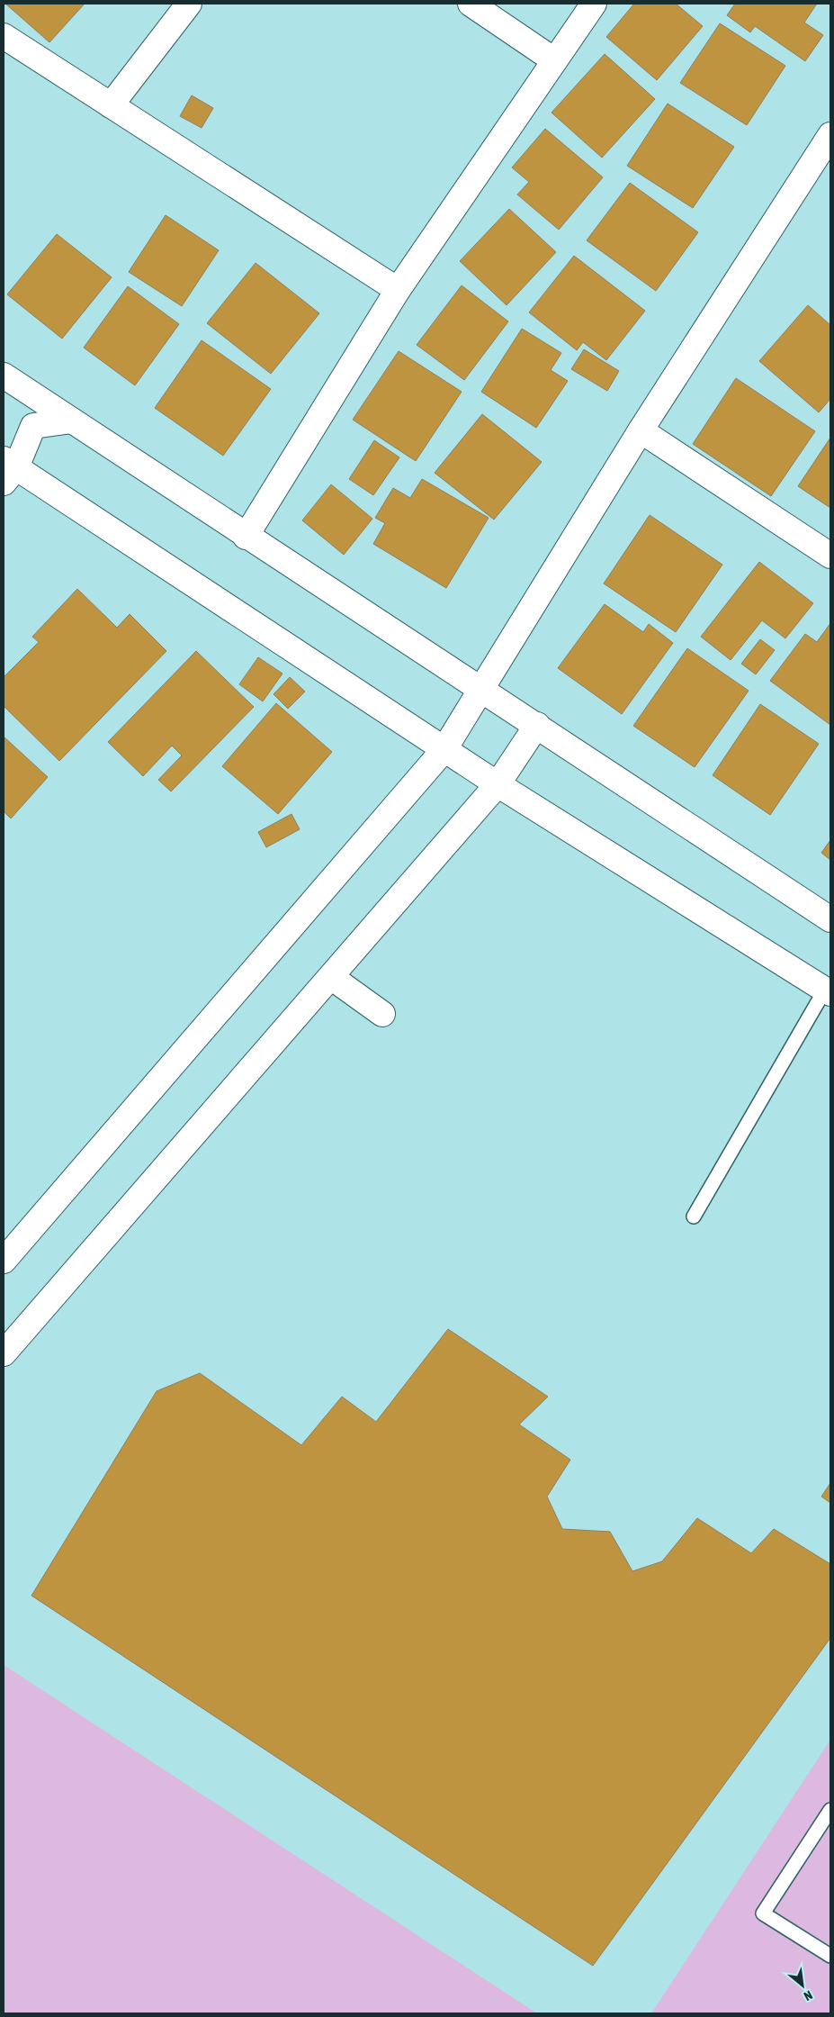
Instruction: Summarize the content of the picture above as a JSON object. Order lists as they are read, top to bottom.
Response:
{
  "north": "bottom right"
}
